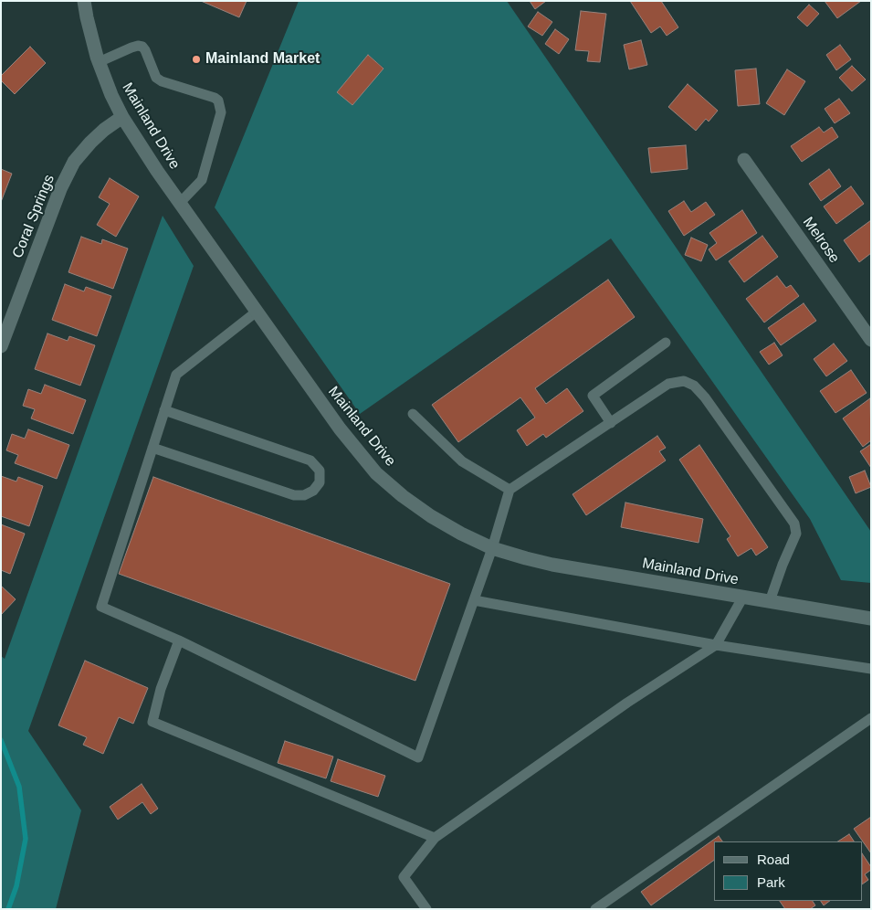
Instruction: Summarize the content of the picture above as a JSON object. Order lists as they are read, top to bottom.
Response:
{
  "streets": {
    "main road": ["Mainland Drive", "Coral Springs", "Melrose"]
  },
  "crossings": [
    ["Mainland Drive", "Coral Springs"]
  ],
  "places": ["Mainland Market"],
  "legend": ["Road", "Park"]
}
